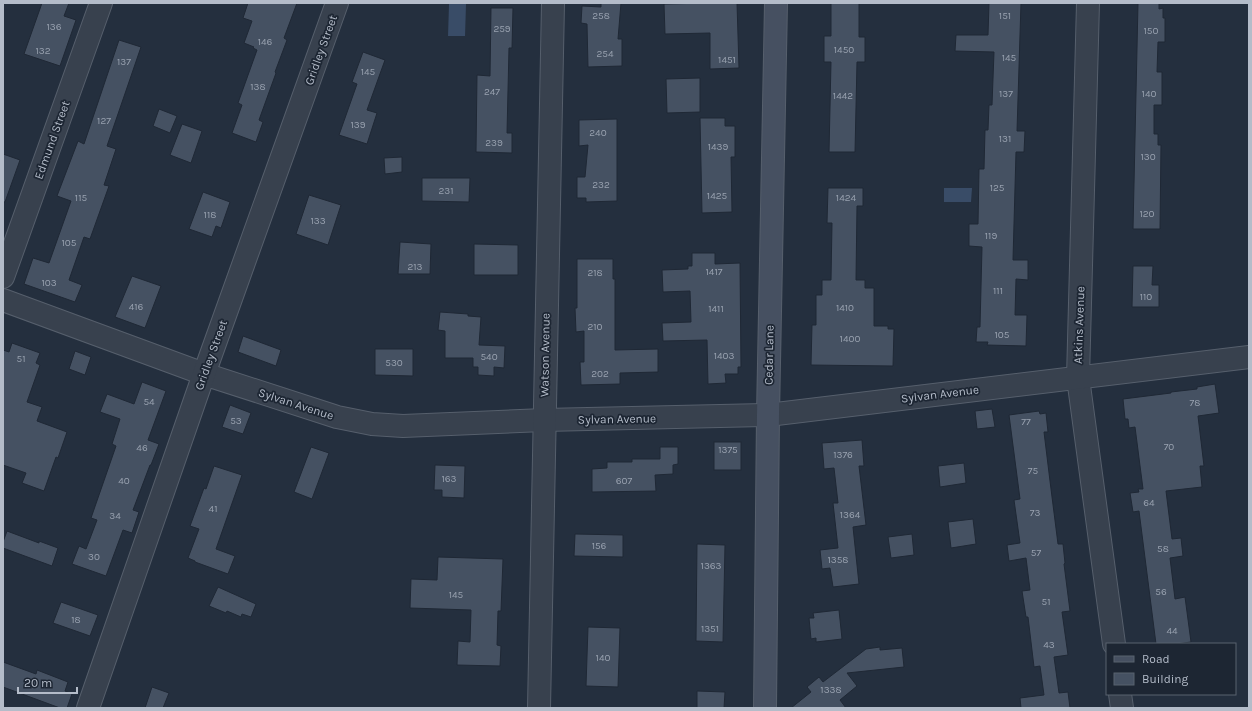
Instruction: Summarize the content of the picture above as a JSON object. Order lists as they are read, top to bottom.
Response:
{
  "streets": {
    "street": [
      "Gridley Street",
      "Edmund Street",
      "Atkins Avenue",
      "Watson Avenue",
      "Cedar Lane",
      "Sylvan Avenue"
    ]
  },
  "crossings": [
    ["Gridley Street", "Sylvan Avenue"],
    ["Atkins Avenue", "Sylvan Avenue"],
    ["Watson Avenue", "Sylvan Avenue"],
    ["Cedar Lane", "Sylvan Avenue"]
  ],
  "house_numbers": [
    "258",
    "151",
    "136",
    "259",
    "150",
    "146",
    "1450",
    "132",
    "254",
    "145",
    "1451",
    "137",
    "145",
    "138",
    "247",
    "137",
    "140",
    "1442",
    "127",
    "139",
    "240",
    "131",
    "239",
    "1439",
    "130",
    "232",
    "125",
    "231",
    "1425",
    "115",
    "1424",
    "120",
    "118",
    "133",
    "119",
    "105",
    "213",
    "1417",
    "218",
    "103",
    "111",
    "110",
    "416",
    "1410",
    "1411",
    "210",
    "105",
    "1400",
    "1403",
    "540",
    "51",
    "530",
    "202",
    "54",
    "78",
    "53",
    "77",
    "70",
    "46",
    "1375",
    "1376",
    "75",
    "163",
    "40",
    "607",
    "64",
    "41",
    "73",
    "1364",
    "34",
    "156",
    "58",
    "57",
    "30",
    "1358",
    "1363",
    "56",
    "145",
    "51",
    "18",
    "1351",
    "44",
    "43",
    "140",
    "1338"
  ],
  "legend": ["Road", "Building"],
  "scale_bar": "20 m"
}
